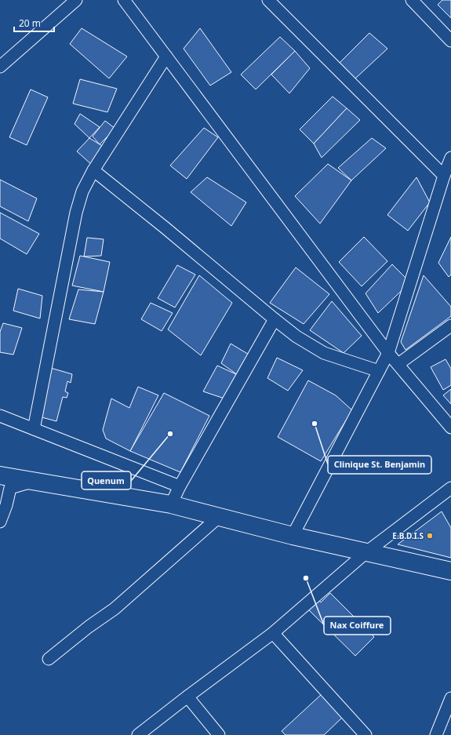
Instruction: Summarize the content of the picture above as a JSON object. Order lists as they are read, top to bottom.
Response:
{
  "places": [
    "Clinique St. Benjamin",
    "Quenum",
    "E.B.D.I.S",
    "Nax Coiffure"
  ],
  "scale_bar": "20 m"
}
